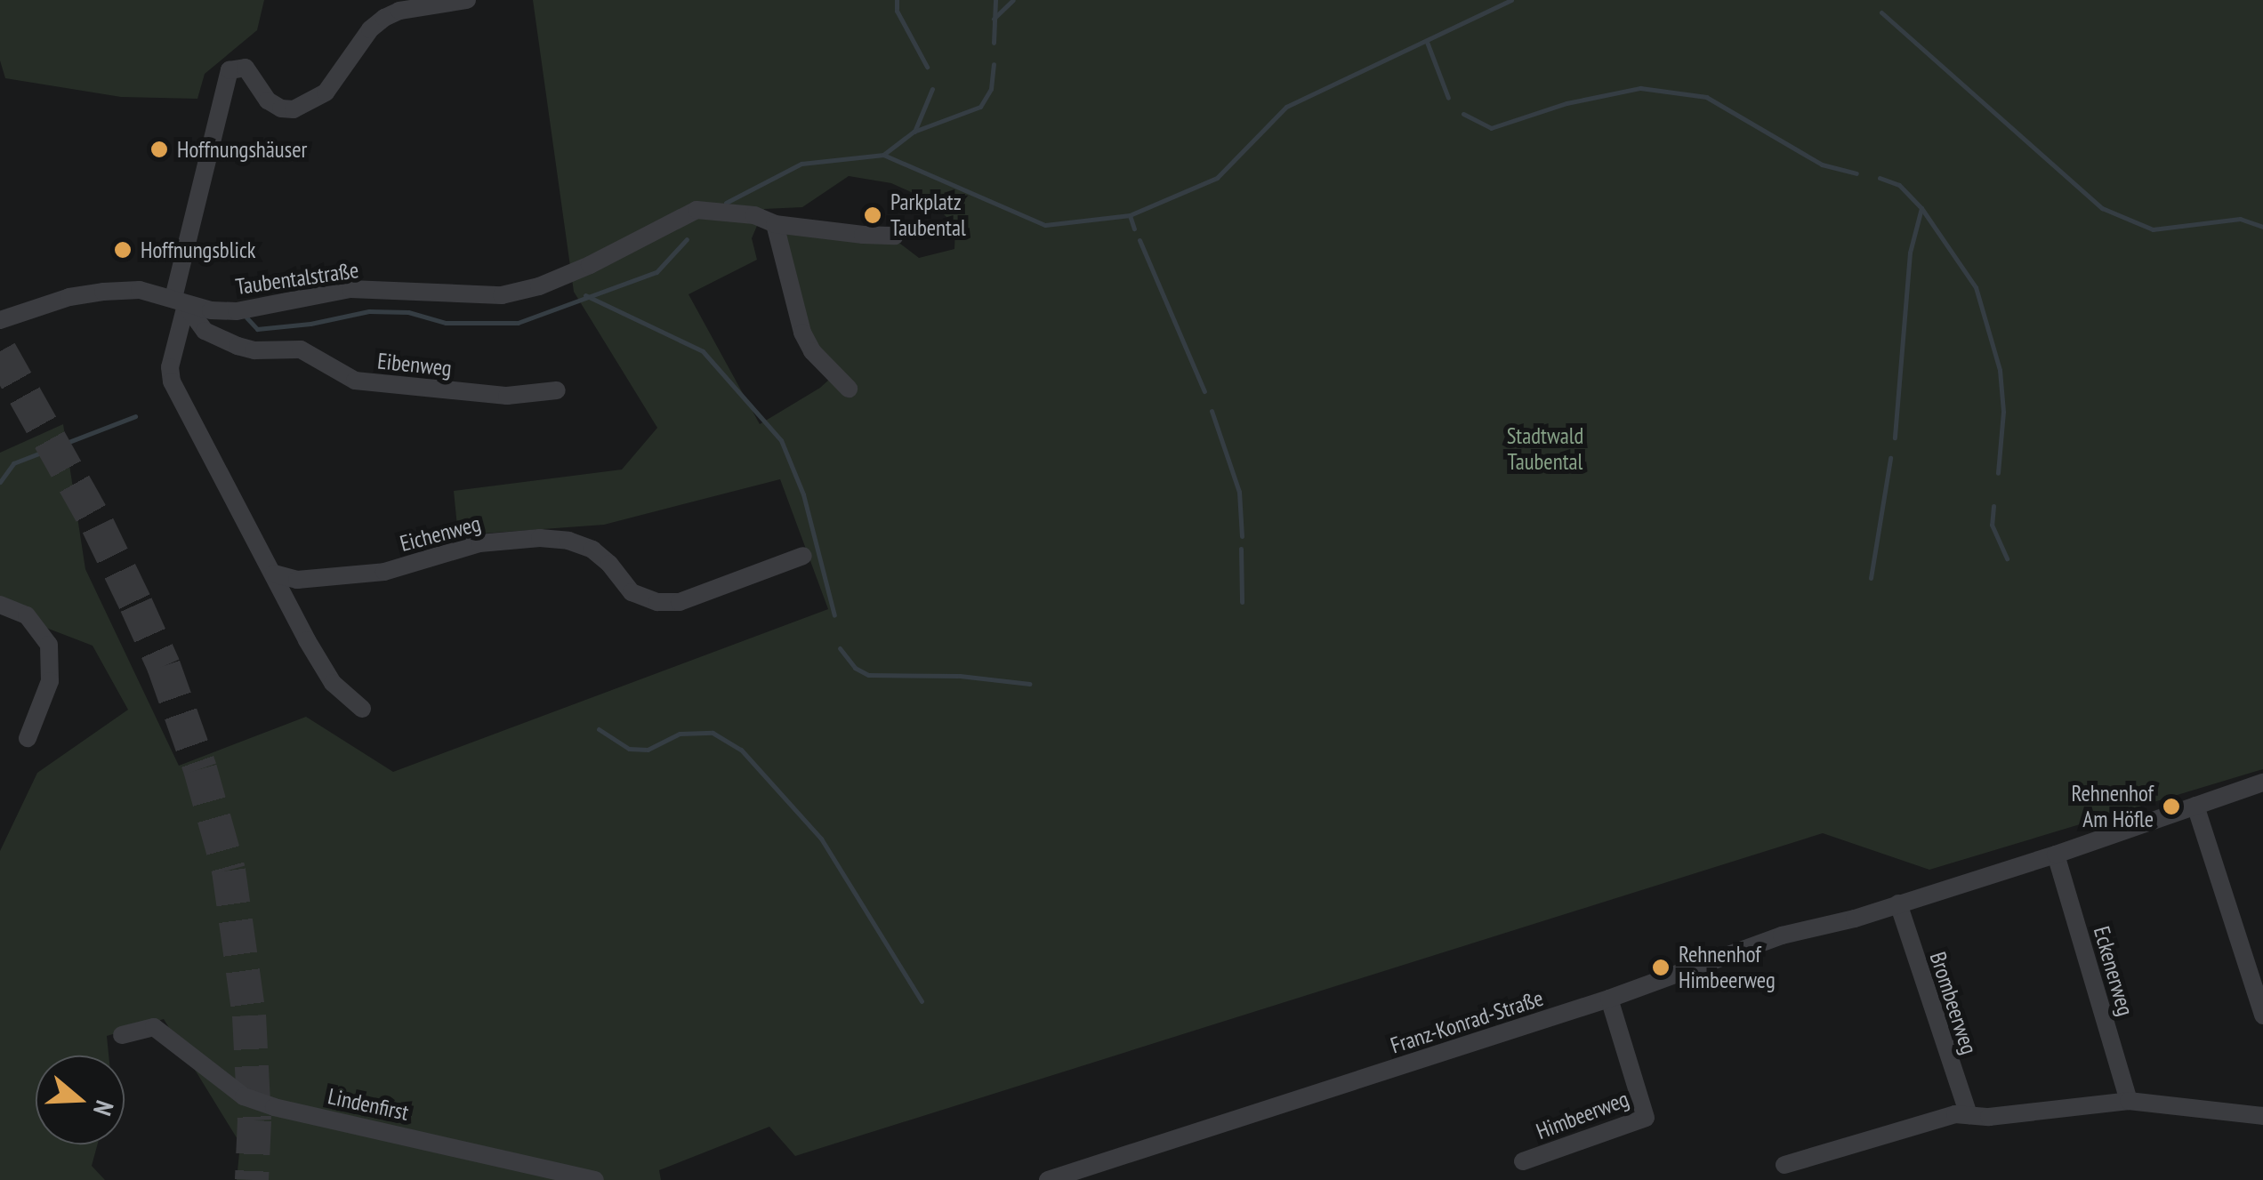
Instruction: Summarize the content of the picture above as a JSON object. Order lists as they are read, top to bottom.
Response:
{
  "streets": {
    "street": [
      "Taubentalstraße",
      "Eibenweg",
      "Eichenweg",
      "Eckenerweg",
      "Brombeerweg",
      "Franz-Konrad-Straße",
      "Lindenfirst",
      "Himbeerweg"
    ]
  },
  "crossings": [
    ["Taubentalstraße", "Eibenweg"],
    ["Eckenerweg", "Franz-Konrad-Straße"],
    ["Brombeerweg", "Franz-Konrad-Straße"],
    ["Franz-Konrad-Straße", "Himbeerweg"]
  ],
  "parks": ["Stadtwald Taubental"],
  "places": [
    "Hoffnungshäuser",
    "Parkplatz Taubental",
    "Hoffnungsblick",
    "Rehnenhof Am Höfle",
    "Rehnenhof Himbeerweg"
  ],
  "north": "right"
}
